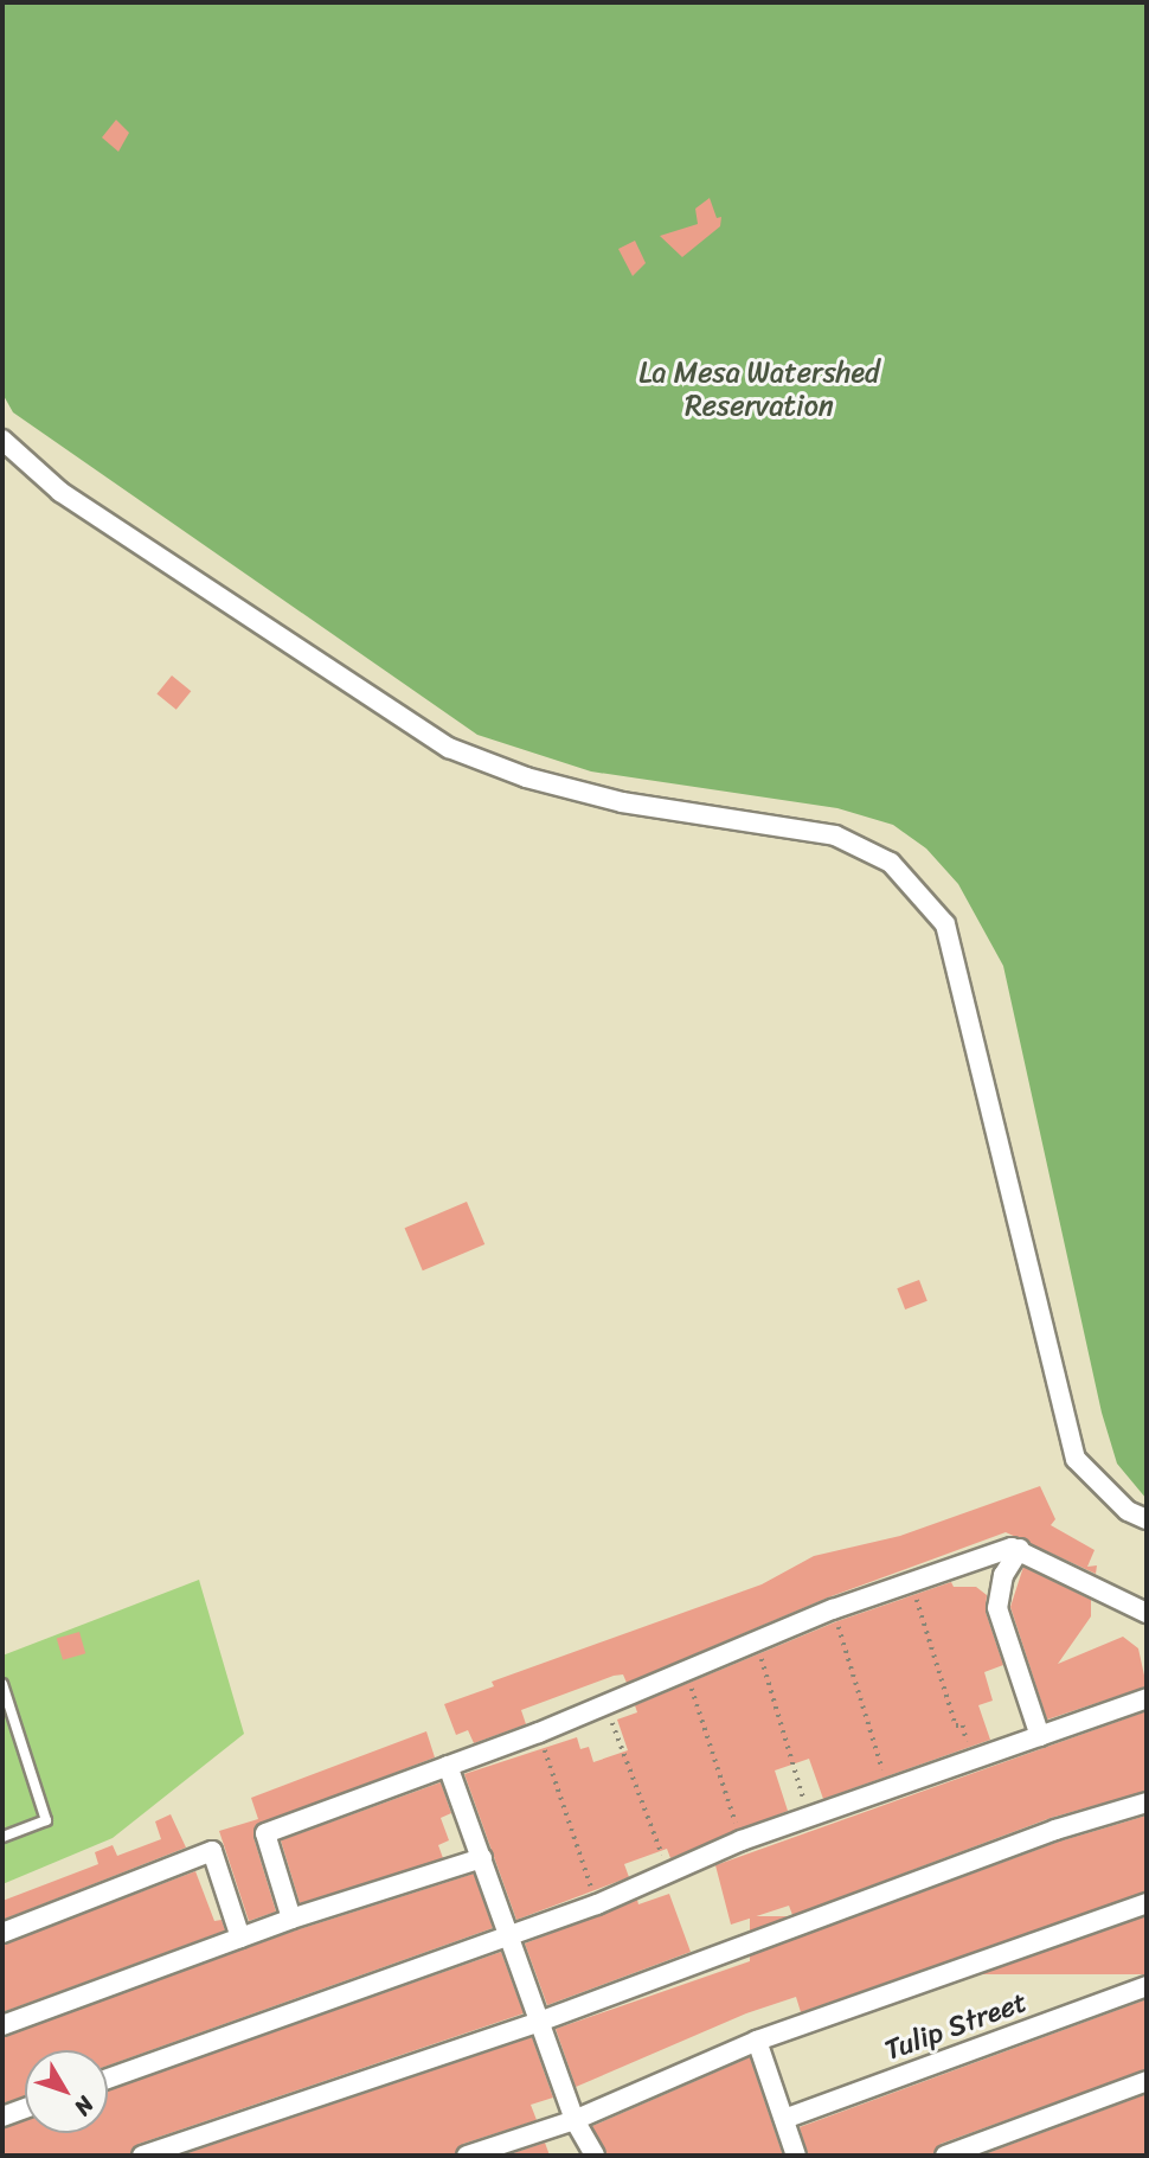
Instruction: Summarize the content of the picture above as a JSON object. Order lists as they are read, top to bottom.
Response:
{
  "streets": {
    "street": ["Tulip Street"]
  },
  "parks": ["La Mesa Watershed Reservation"],
  "north": "bottom right"
}
